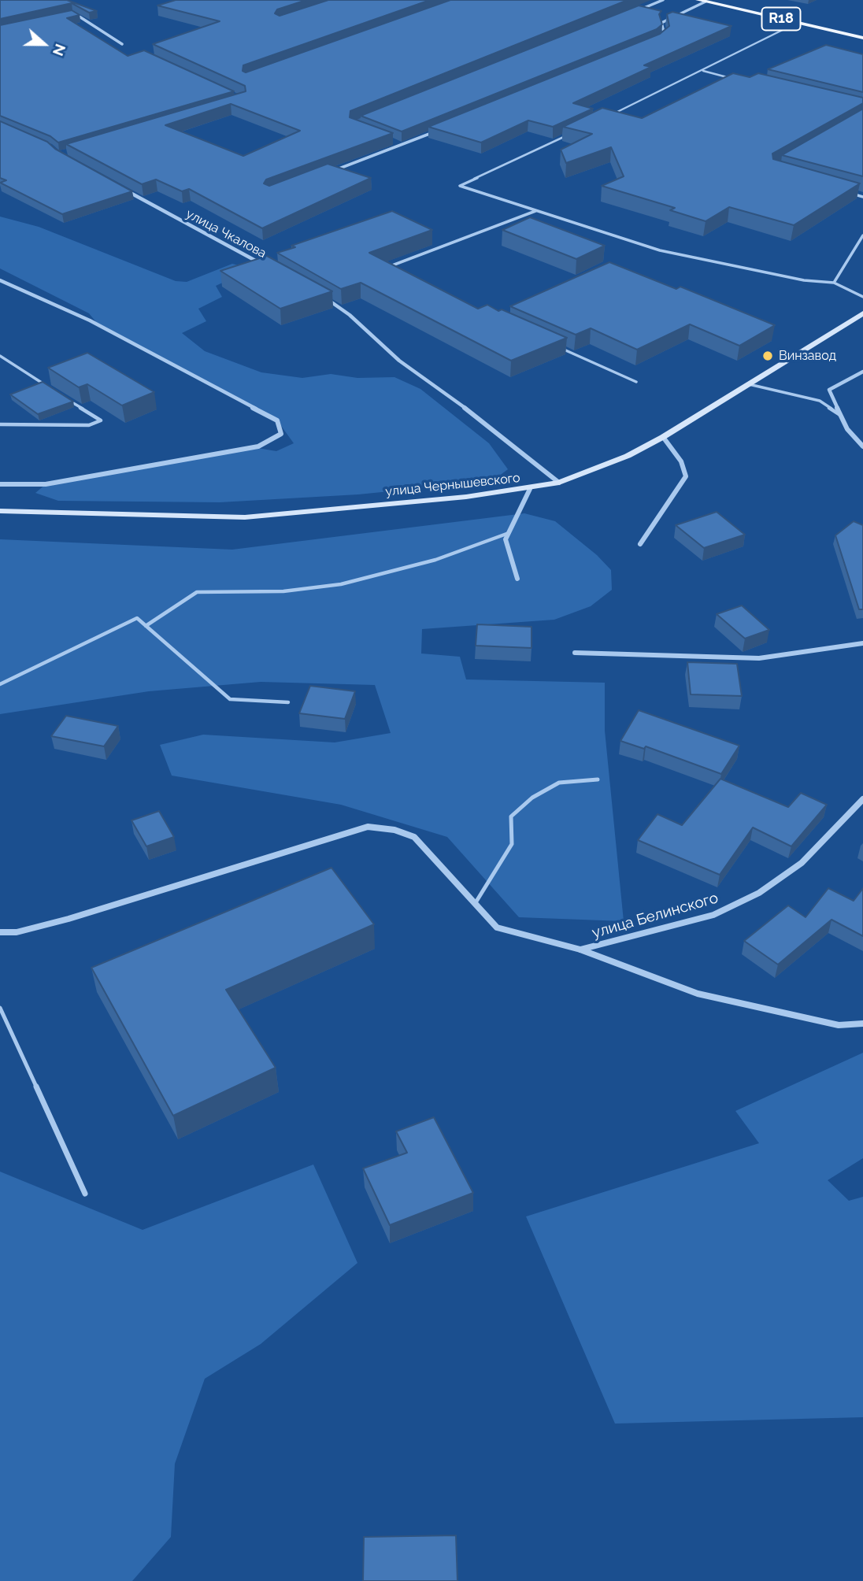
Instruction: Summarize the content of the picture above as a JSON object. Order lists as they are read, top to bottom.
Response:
{
  "streets": {
    "main road": ["R18", "улица Чернышевского"],
    "street": ["улица Чкалова", "улица Белинского"]
  },
  "places": ["Винзавод"],
  "north": "right"
}
